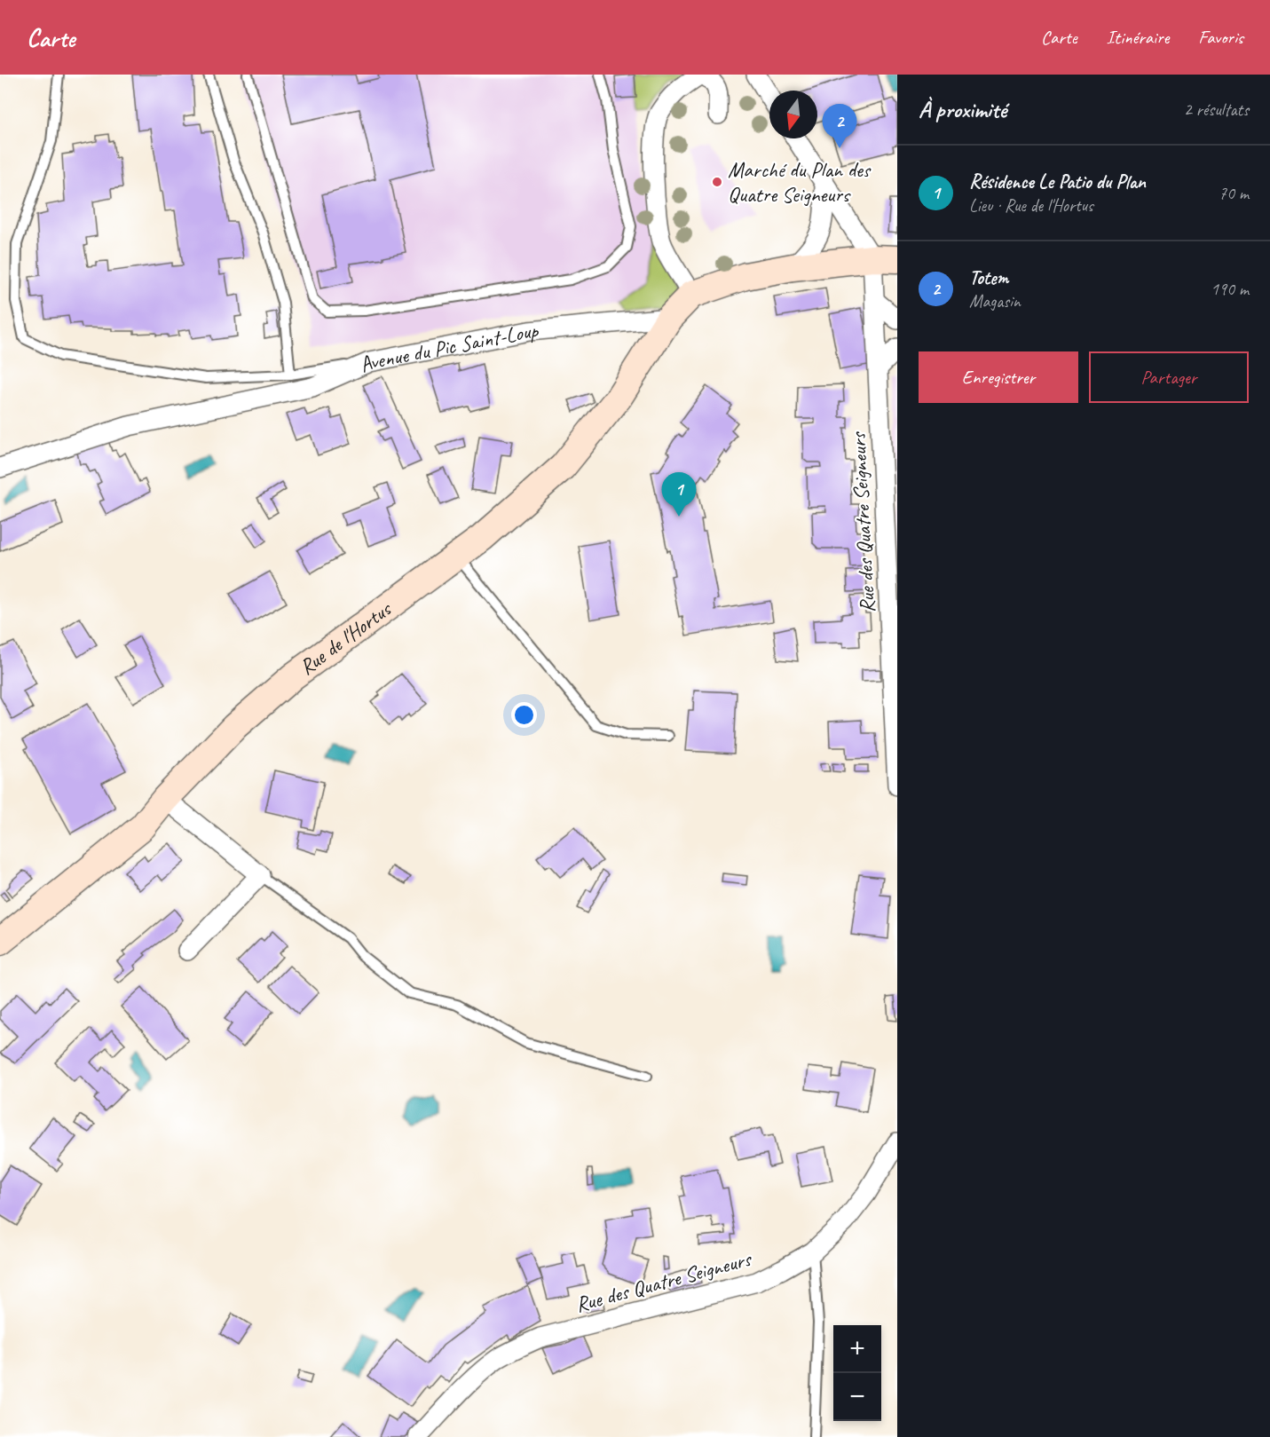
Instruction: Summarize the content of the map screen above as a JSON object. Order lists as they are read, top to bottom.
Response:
{
  "streets": {
    "main road": ["Rue de l'Hortus"],
    "street": ["Avenue du Pic Saint-Loup", "Rue des Quatre Seigneurs"]
  },
  "crossings": [
    ["Avenue du Pic Saint-Loup", "Rue de l'Hortus"]
  ],
  "places": ["Marché du Plan des Quatre Seigneurs"],
  "north": "bottom",
  "page": {
    "header": "Carte",
    "nav": ["Carte", "Itinéraire", "Favoris"],
    "heading": ["À proximité", "2 résultats"],
    "pins": ["2", "1"],
    "list": [
      {
        "mark": "1",
        "name": "Résidence Le Patio du Plan",
        "note": "Lieu · Rue de l'Hortus",
        "value": "70 m"
      },
      {
        "mark": "2",
        "name": "Totem",
        "note": "Magasin",
        "value": "190 m"
      }
    ],
    "buttons": ["Enregistrer", "Partager"],
    "map_buttons": ["+", "−"]
  }
}
